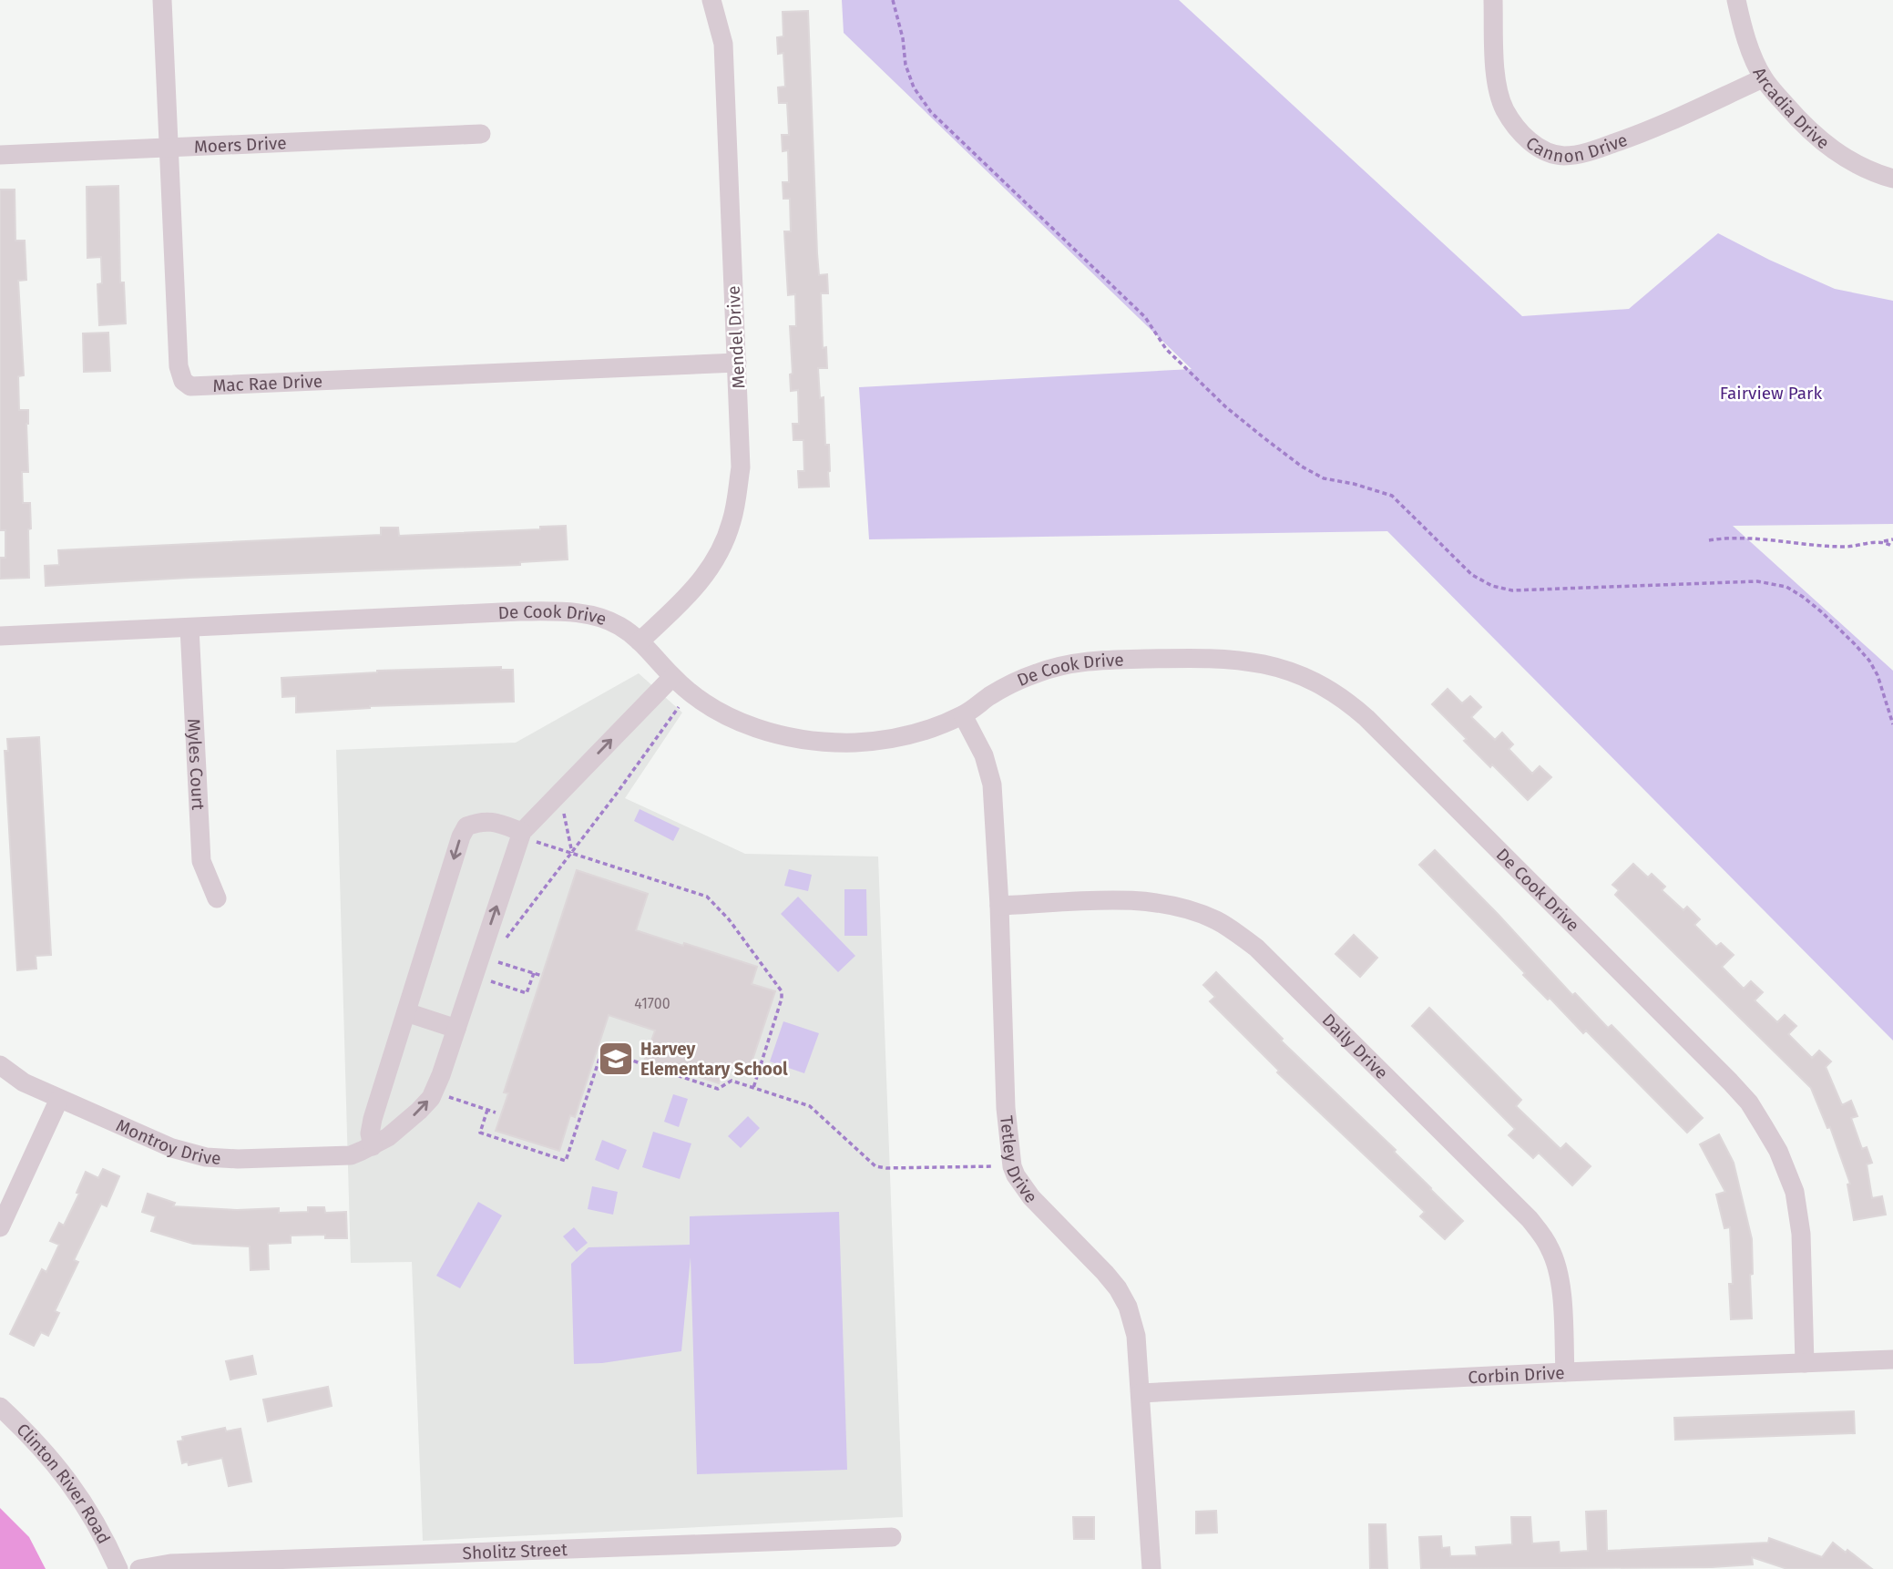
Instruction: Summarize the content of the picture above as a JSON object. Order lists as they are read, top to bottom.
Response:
{
  "streets": {
    "street": [
      "Arcadia Drive",
      "Cannon Drive",
      "Moers Drive",
      "Mendel Drive",
      "Mac Rae Drive",
      "De Cook Drive",
      "Myles Court",
      "Daily Drive",
      "Montroy Drive",
      "Tetley Drive",
      "Corbin Drive",
      "Clinton River Road",
      "Sholitz Street"
    ]
  },
  "crossings": [
    ["Arcadia Drive", "Cannon Drive"],
    ["Moers Drive", "Mac Rae Drive"],
    ["Mendel Drive", "Mac Rae Drive"],
    ["Mendel Drive", "De Cook Drive"],
    ["De Cook Drive", "Myles Court"],
    ["De Cook Drive", "Tetley Drive"],
    ["De Cook Drive", "Corbin Drive"],
    ["Daily Drive", "Tetley Drive"],
    ["Daily Drive", "Corbin Drive"],
    ["Tetley Drive", "Corbin Drive"]
  ],
  "parks": ["Fairview Park"],
  "places": {
    "school or university": ["Harvey Elementary School"]
  },
  "house_numbers": ["41700"]
}
